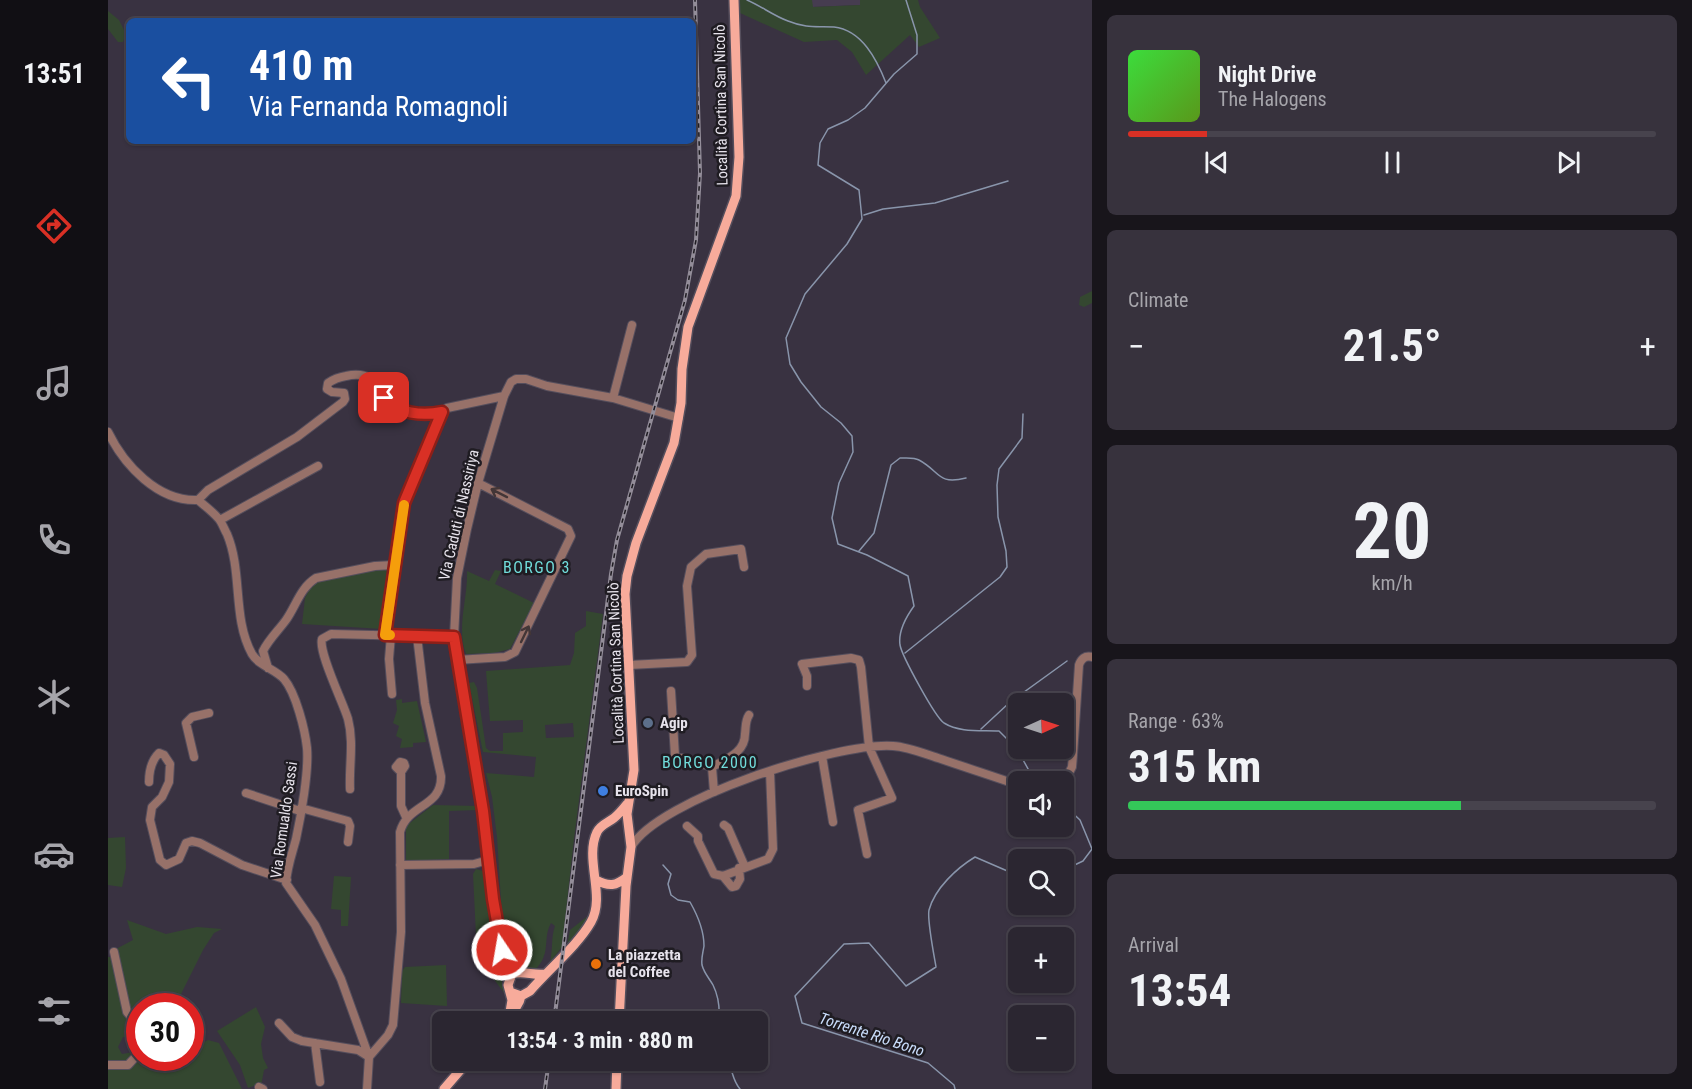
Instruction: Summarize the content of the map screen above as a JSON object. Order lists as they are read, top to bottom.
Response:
{
  "streets": {
    "main road": ["Località Cortina San Nicolò"],
    "street": ["Via Caduti di Nassiriya", "Via Romualdo Sassi"]
  },
  "districts": ["BORGO 3", "BORGO 2000"],
  "water": ["Torrente Rio Bono"],
  "places": ["Agip", "EuroSpin", "La piazzetta del Coffee"],
  "north": "right",
  "page": {
    "tabs": "13:51",
    "turn": ["410 m", "Via Fernanda Romagnoli"],
    "song": ["Night Drive", "The Halogens"],
    "tile": [
      "Climate",
      ["20", "km/h"],
      ["Range · 63%", "315 km"],
      ["Arrival", "13:54"]
    ],
    "heat": ["−", "21.5°", "+"],
    "map_buttons": ["+", "−"],
    "limit": "30",
    "trip": "13:54 · 3 min · 880 m"
  }
}
